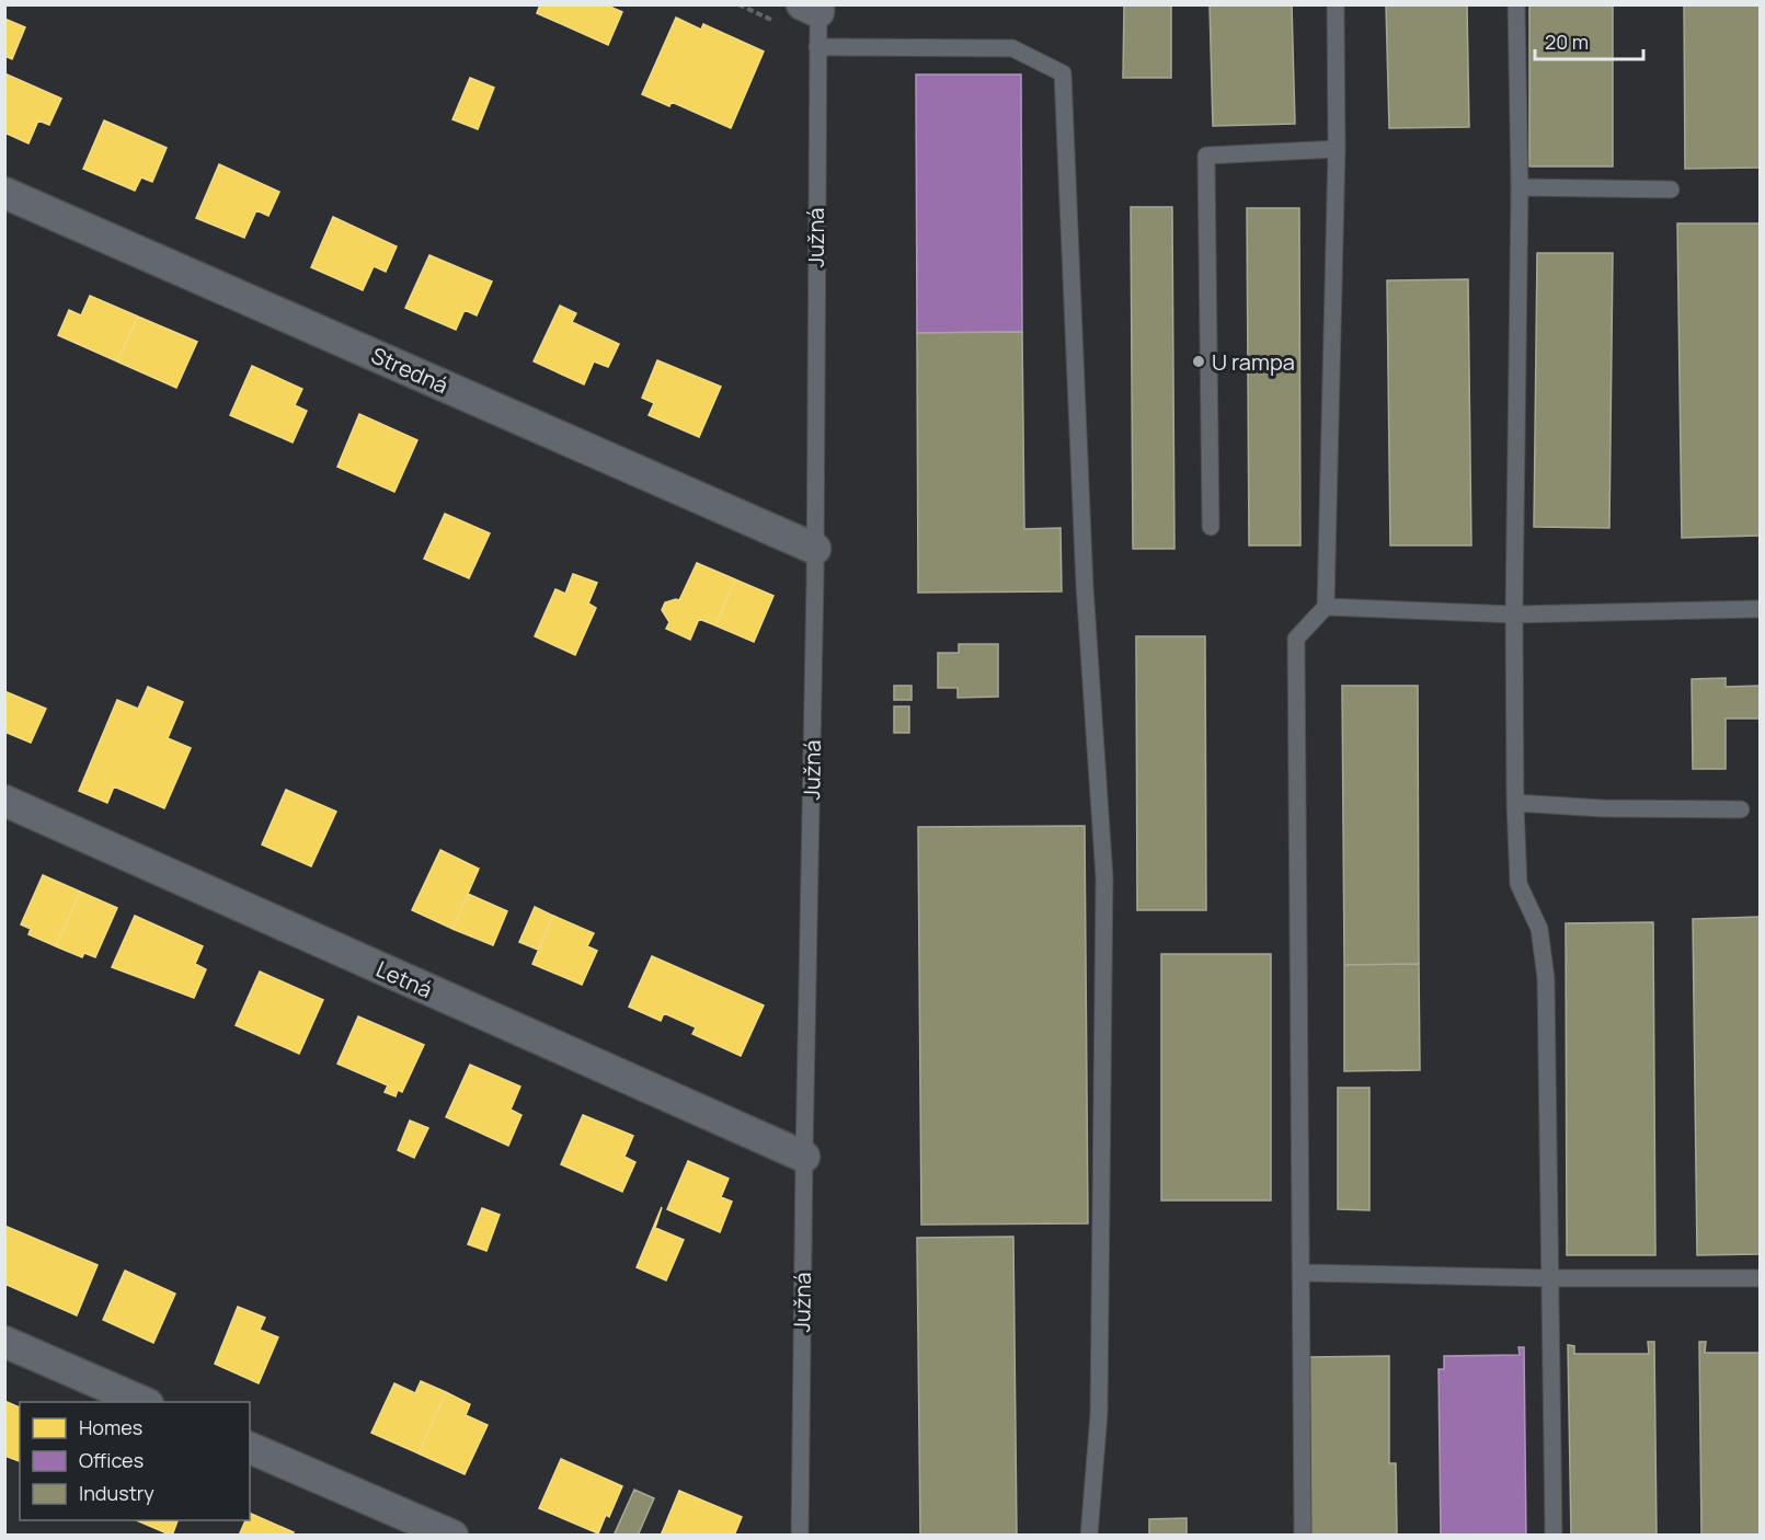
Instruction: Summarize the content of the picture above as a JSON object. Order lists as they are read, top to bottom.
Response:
{
  "streets": {
    "street": ["Stredná", "Letná"],
    "lane": ["Južná"]
  },
  "crossings": [
    ["Južná", "Stredná"],
    ["Južná", "Letná"]
  ],
  "places": ["U rampa"],
  "legend": ["Homes", "Offices", "Industry"],
  "scale_bar": "20 m"
}
